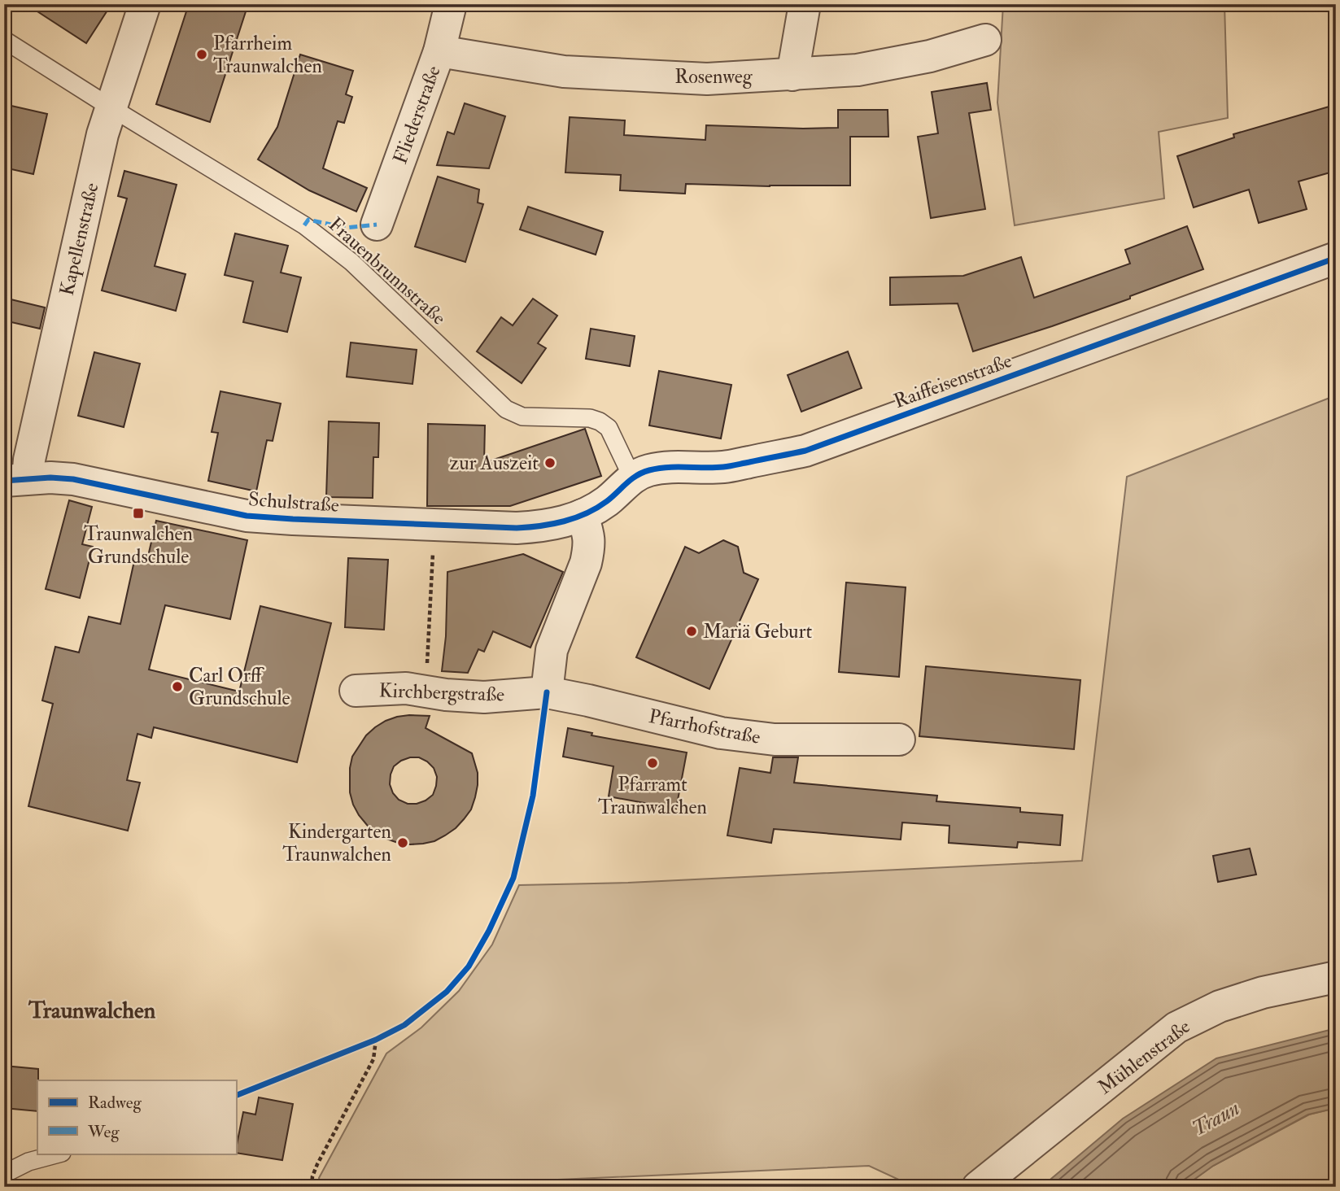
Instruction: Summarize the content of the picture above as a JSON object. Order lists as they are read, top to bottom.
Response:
{
  "streets": {
    "street": [
      "Rosenweg",
      "Fliederstraße",
      "Kapellenstraße",
      "Raiffeisenstraße",
      "Schulstraße",
      "Kirchbergstraße",
      "Pfarrhofstraße",
      "Mühlenstraße"
    ],
    "lane": ["Frauenbrunnstraße"]
  },
  "crossings": [
    ["Rosenweg", "Fliederstraße"],
    ["Kapellenstraße", "Frauenbrunnstraße"],
    ["Kapellenstraße", "Schulstraße"],
    ["Frauenbrunnstraße", "Raiffeisenstraße"],
    ["Raiffeisenstraße", "Schulstraße"],
    ["Kirchbergstraße", "Pfarrhofstraße"]
  ],
  "districts": ["Traunwalchen"],
  "water": ["Traun"],
  "places": {
    "other": [
      "Pfarrheim Traunwalchen",
      "zur Auszeit",
      "Mariä Geburt",
      "Carl Orff Grundschule",
      "Pfarramt Traunwalchen",
      "Kindergarten Traunwalchen"
    ],
    "transit": ["Traunwalchen Grundschule"]
  },
  "legend": ["Radweg", "Weg"]
}
